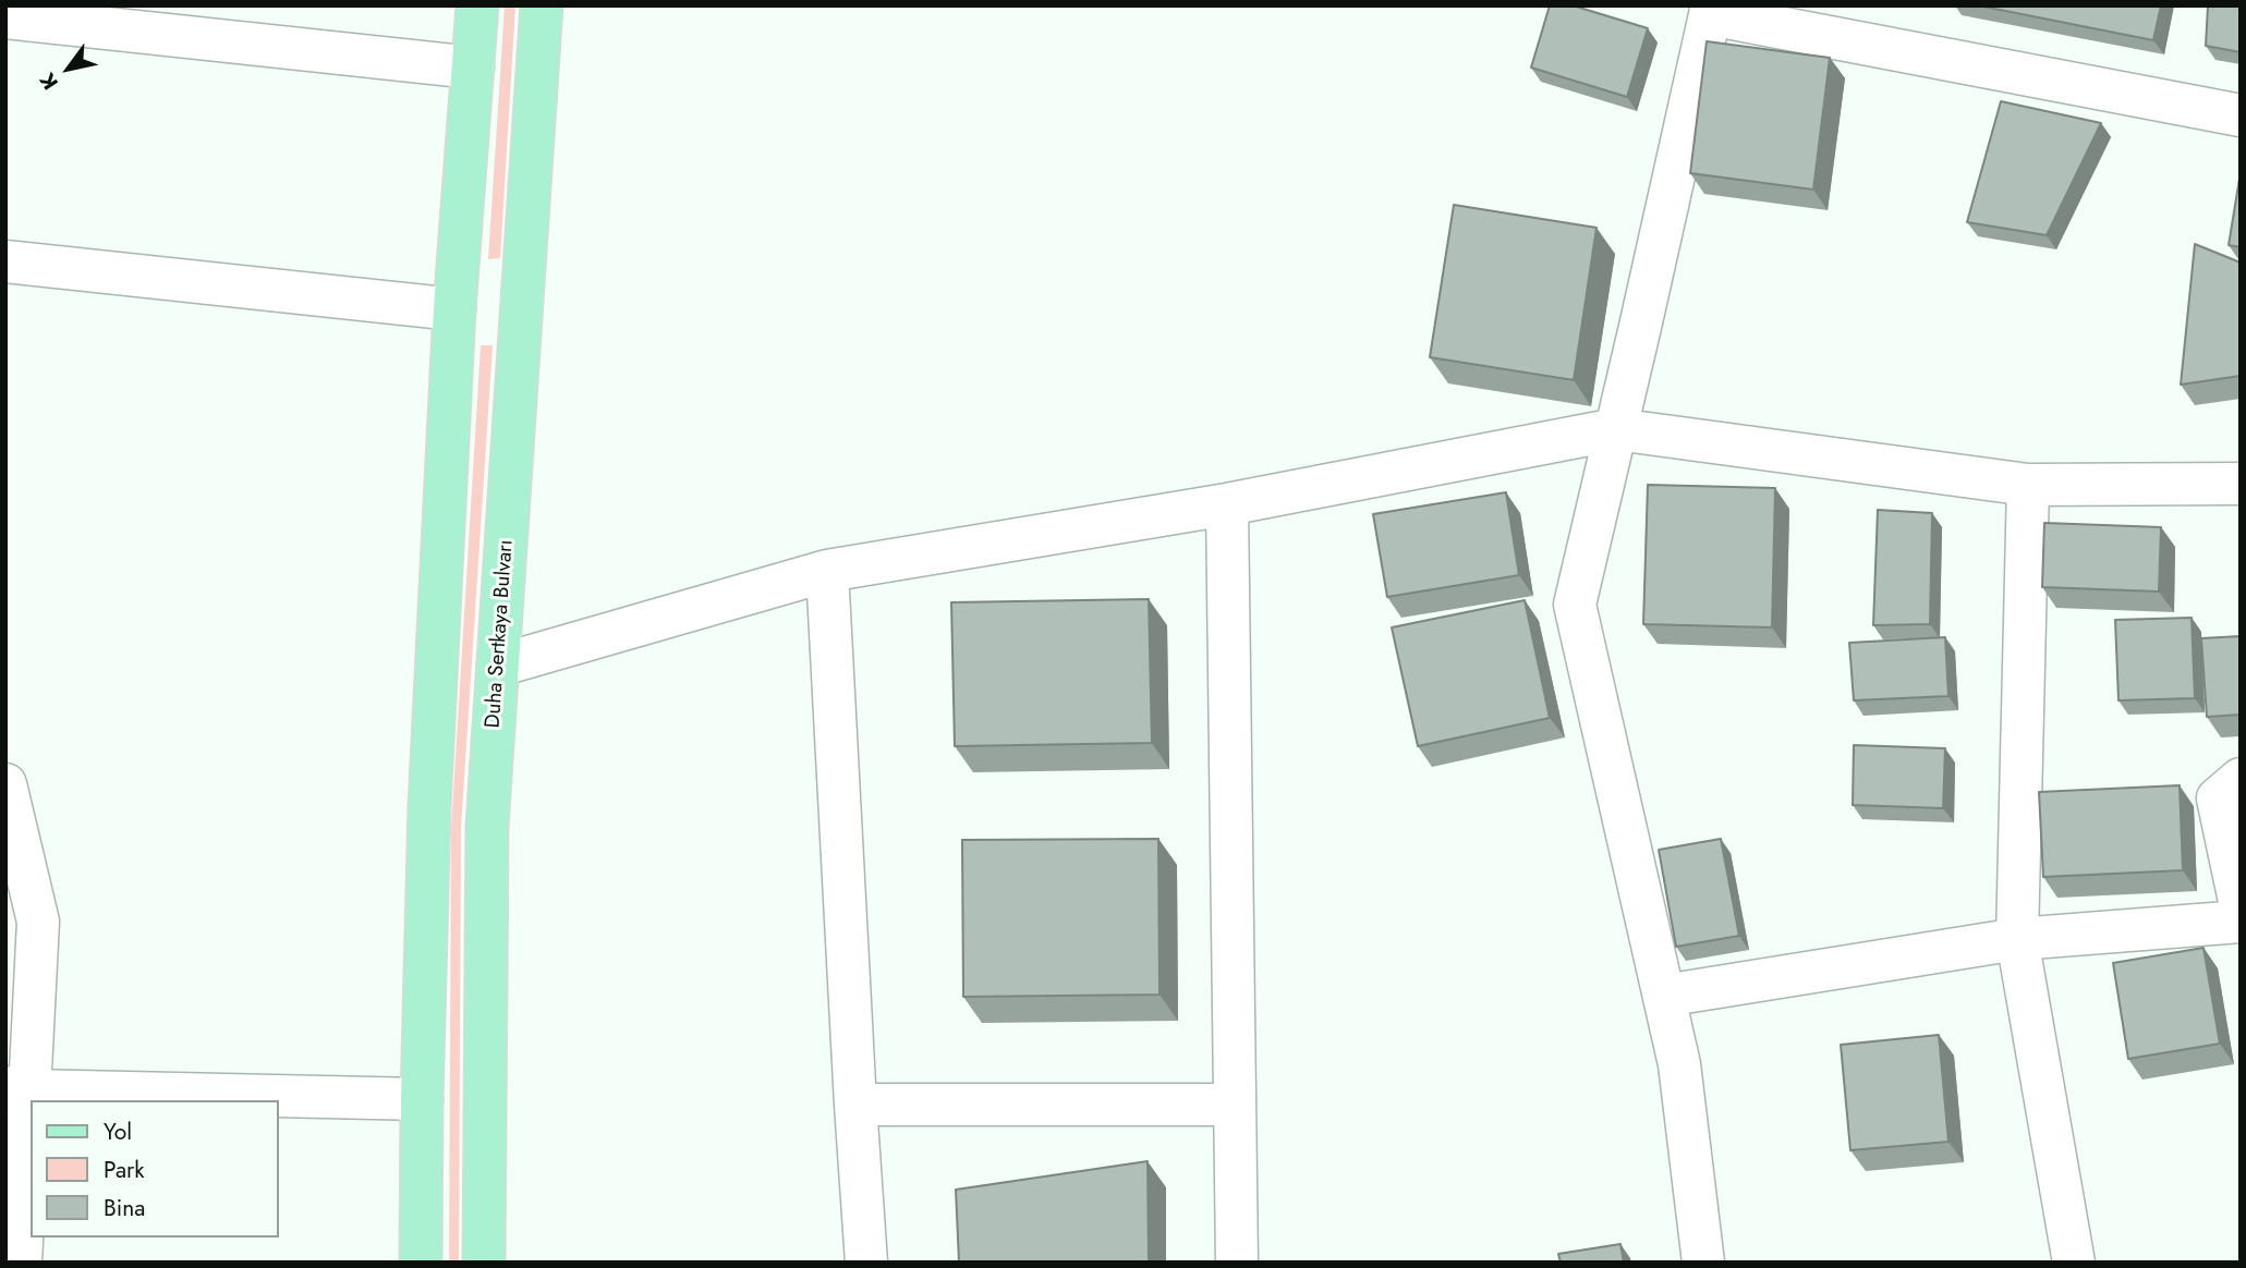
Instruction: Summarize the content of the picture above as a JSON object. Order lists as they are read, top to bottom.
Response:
{
  "streets": {
    "main road": ["Duha Sertkaya Bulvarı"]
  },
  "legend": ["Yol", "Park", "Bina"],
  "north": "bottom left"
}
